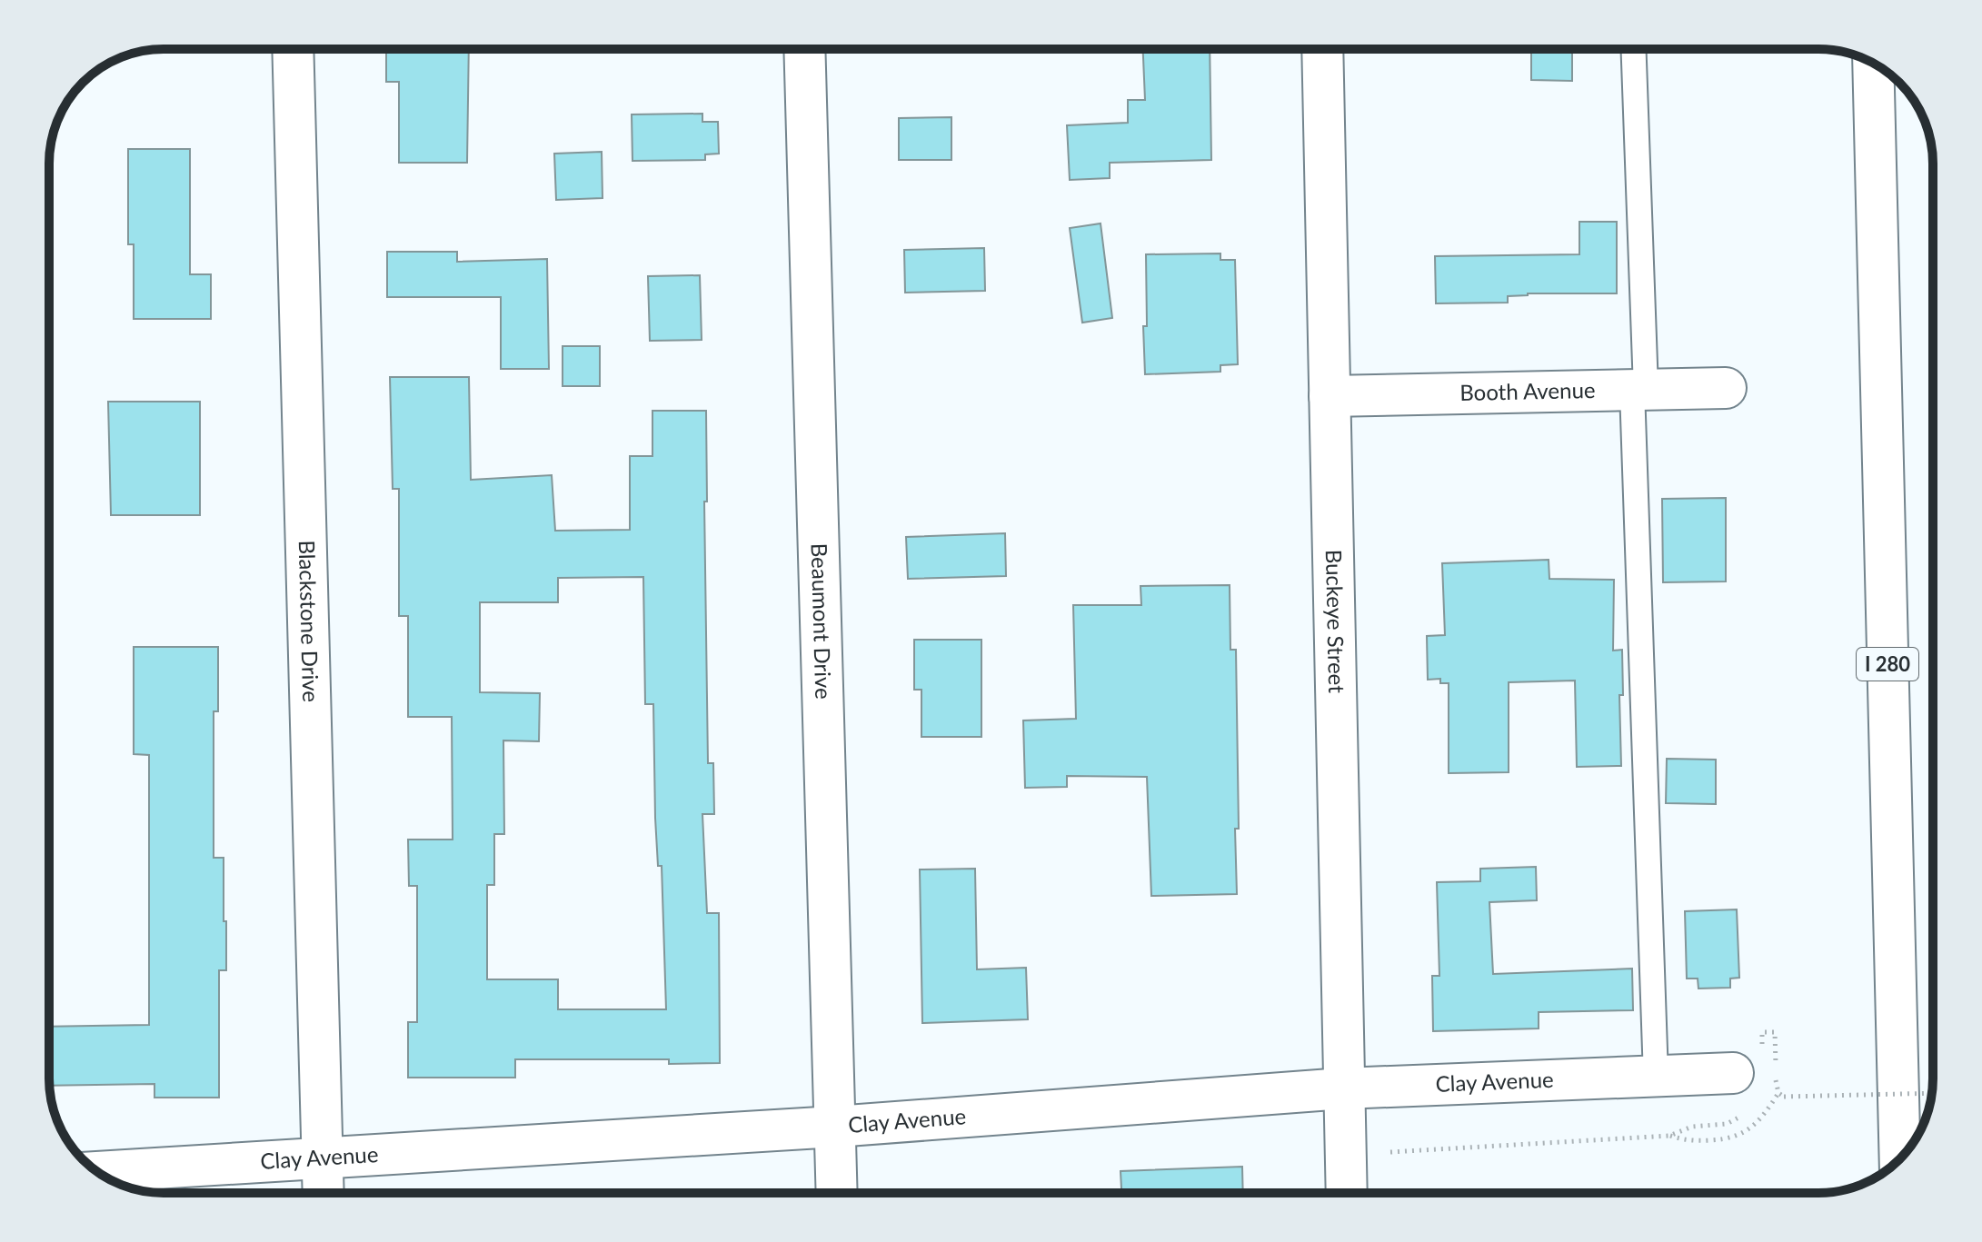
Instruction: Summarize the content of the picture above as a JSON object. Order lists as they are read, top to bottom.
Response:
{
  "streets": {
    "main road": [
      "Booth Avenue",
      "Blackstone Drive",
      "Beaumont Drive",
      "Buckeye Street",
      "I 280",
      "Clay Avenue"
    ]
  },
  "crossings": [
    ["Booth Avenue", "Buckeye Street"],
    ["Blackstone Drive", "Clay Avenue"],
    ["Beaumont Drive", "Clay Avenue"],
    ["Buckeye Street", "Clay Avenue"]
  ]
}
